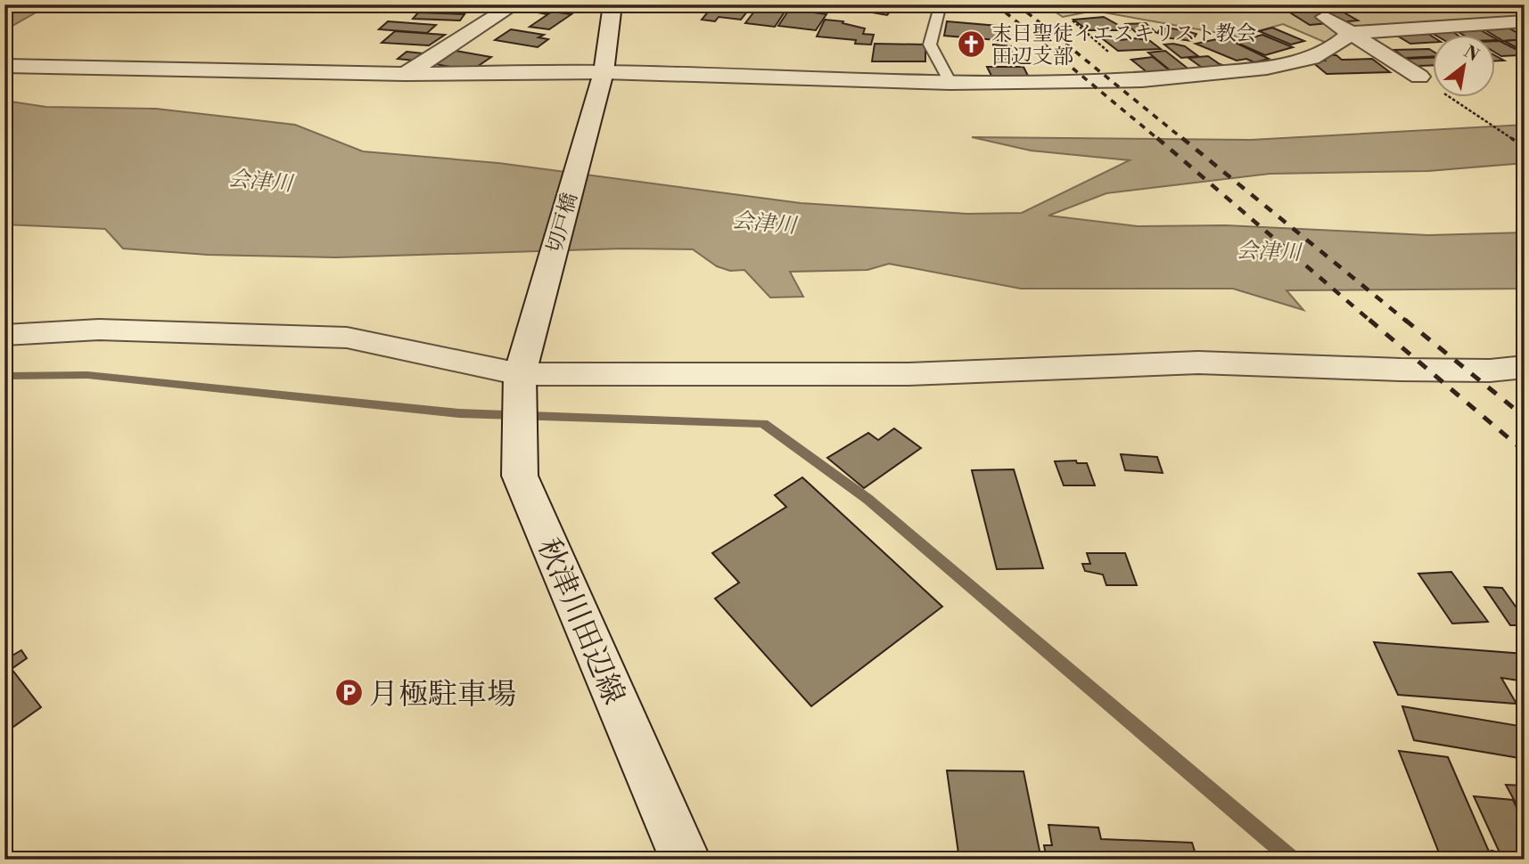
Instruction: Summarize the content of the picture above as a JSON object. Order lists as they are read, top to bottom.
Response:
{
  "streets": {
    "street": ["切戸橋", "秋津川田辺線"]
  },
  "crossings": [
    ["切戸橋", "秋津川田辺線"]
  ],
  "water": ["会津川"],
  "places": {
    "church": ["末日聖徒イエスキリスト教会 田辺支部"],
    "parking": ["月極駐車場"]
  },
  "north": "top right"
}
